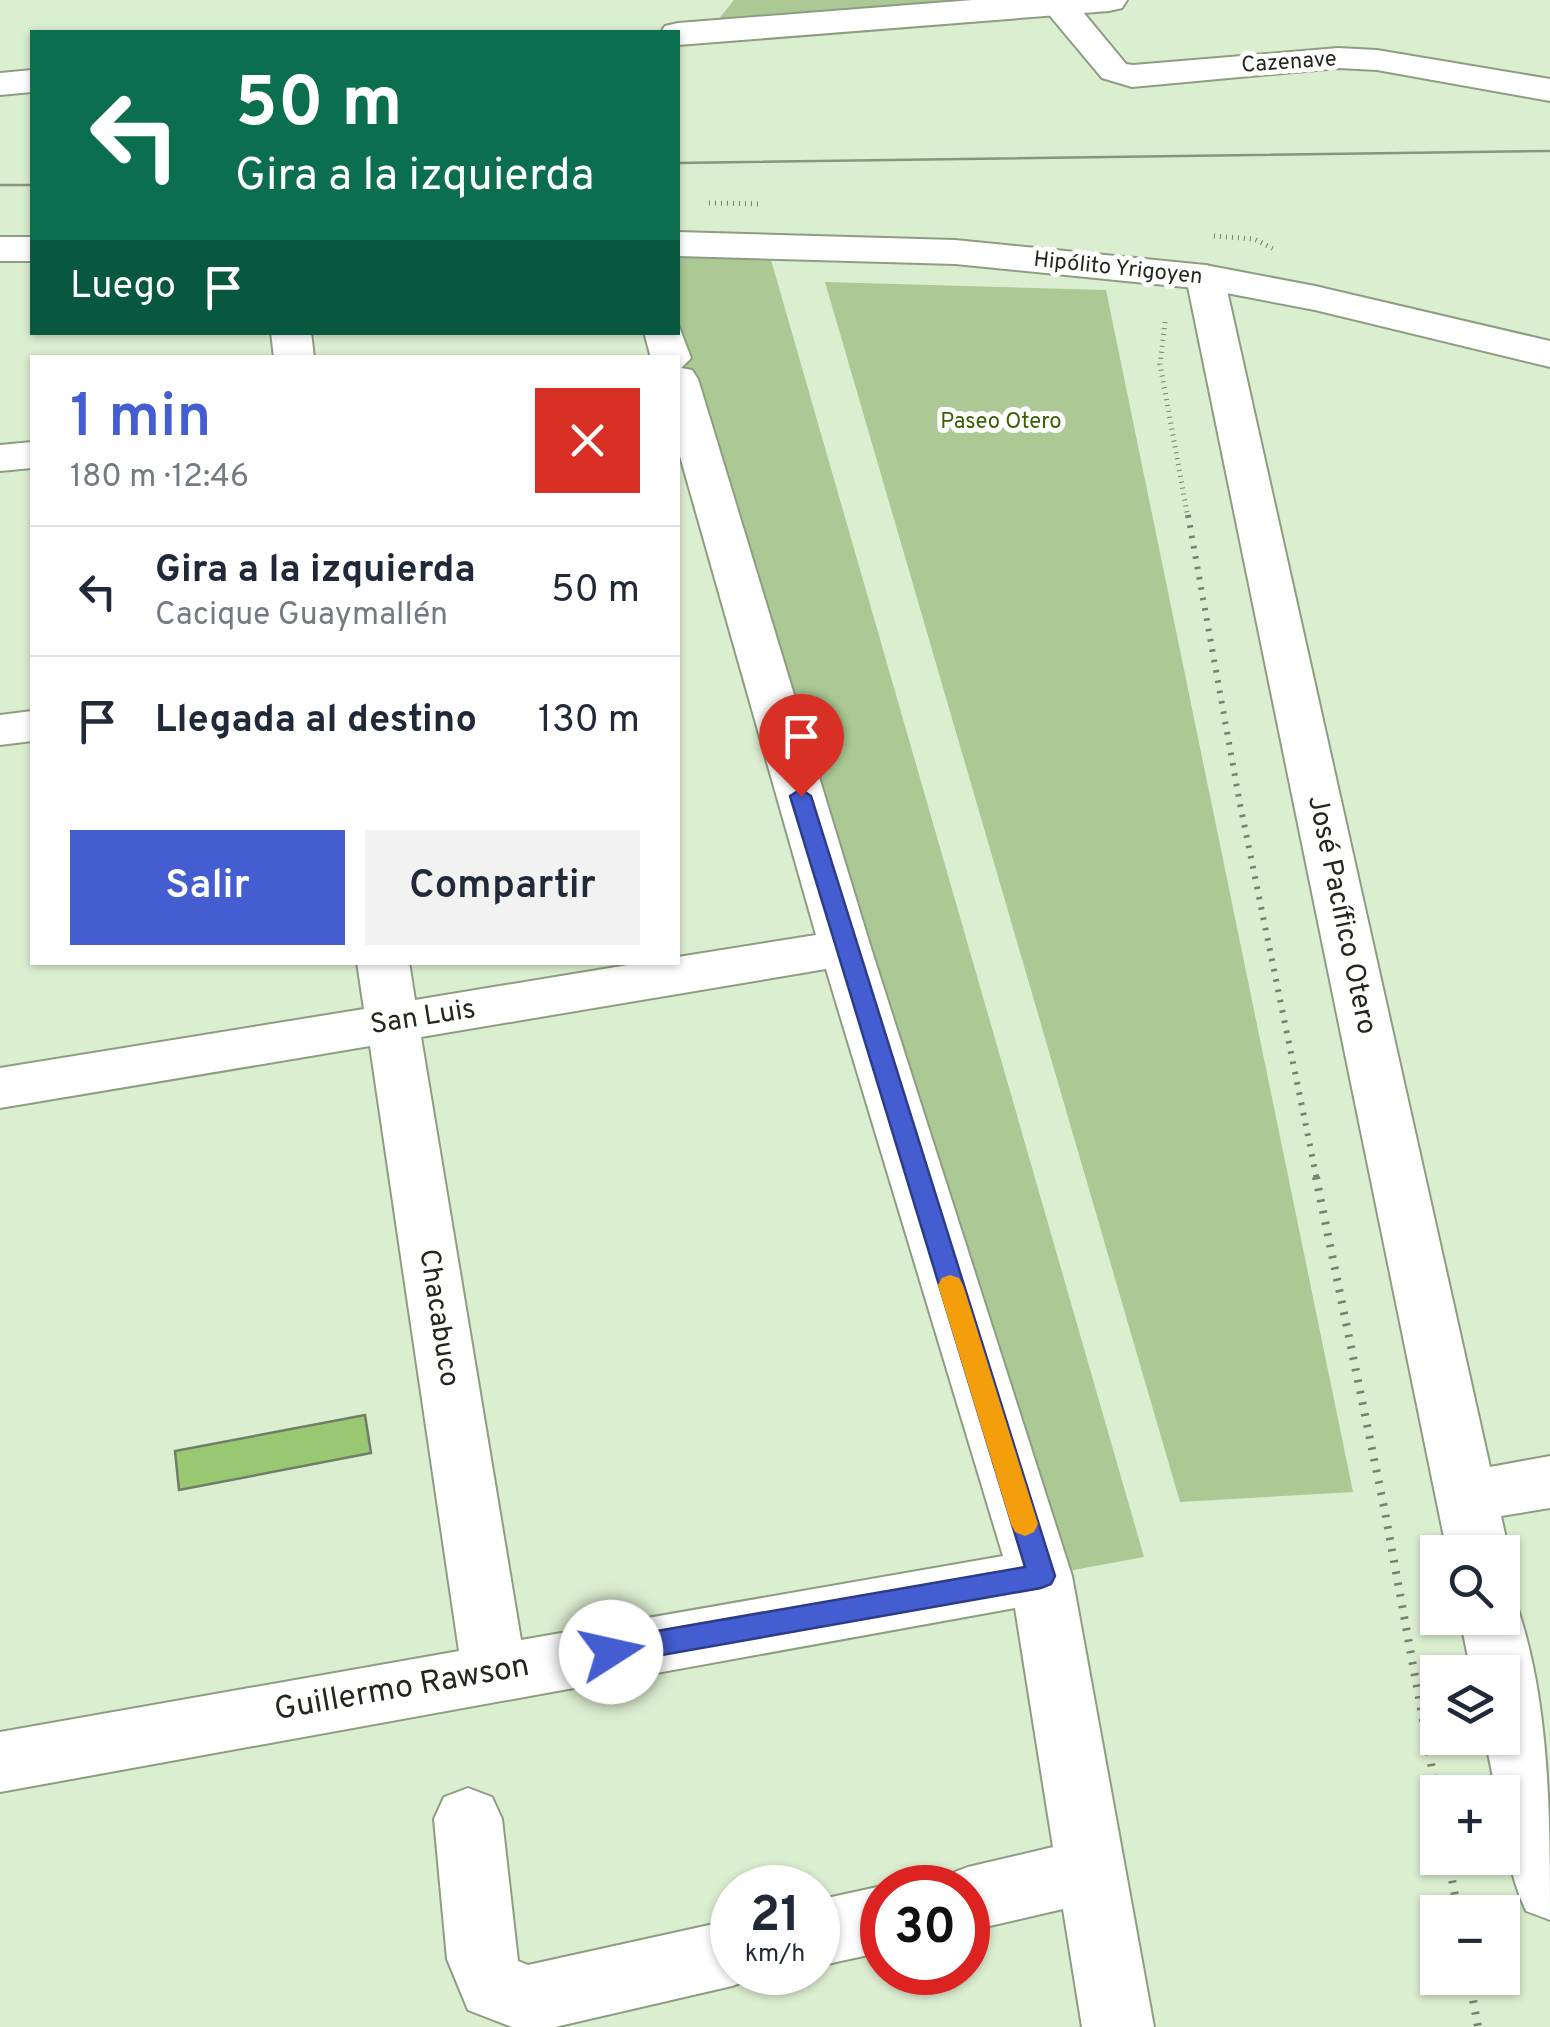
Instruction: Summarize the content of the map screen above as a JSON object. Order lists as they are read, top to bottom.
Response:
{
  "streets": {
    "main road": ["Hipólito Yrigoyen"],
    "street": [
      "Cazenave",
      "José Pacífico Otero",
      "San Luis",
      "Chacabuco",
      "Guillermo Rawson"
    ]
  },
  "crossings": [
    ["Hipólito Yrigoyen", "José Pacífico Otero"],
    ["San Luis", "Chacabuco"],
    ["Chacabuco", "Guillermo Rawson"]
  ],
  "parks": ["Paseo Otero"],
  "page": {
    "turn": ["50 m", "Gira a la izquierda"],
    "then": "Luego",
    "heading": ["1 min", "180 m · 12:46"],
    "list": [
      {
        "name": "Gira a la izquierda",
        "note": "Cacique Guaymallén",
        "value": "50 m"
      },
      {
        "name": "Llegada al destino",
        "value": "130 m"
      }
    ],
    "buttons": ["Salir", "Compartir"],
    "map_buttons": ["+", "−"],
    "speed": "21 km/h",
    "limit": "30"
  }
}
